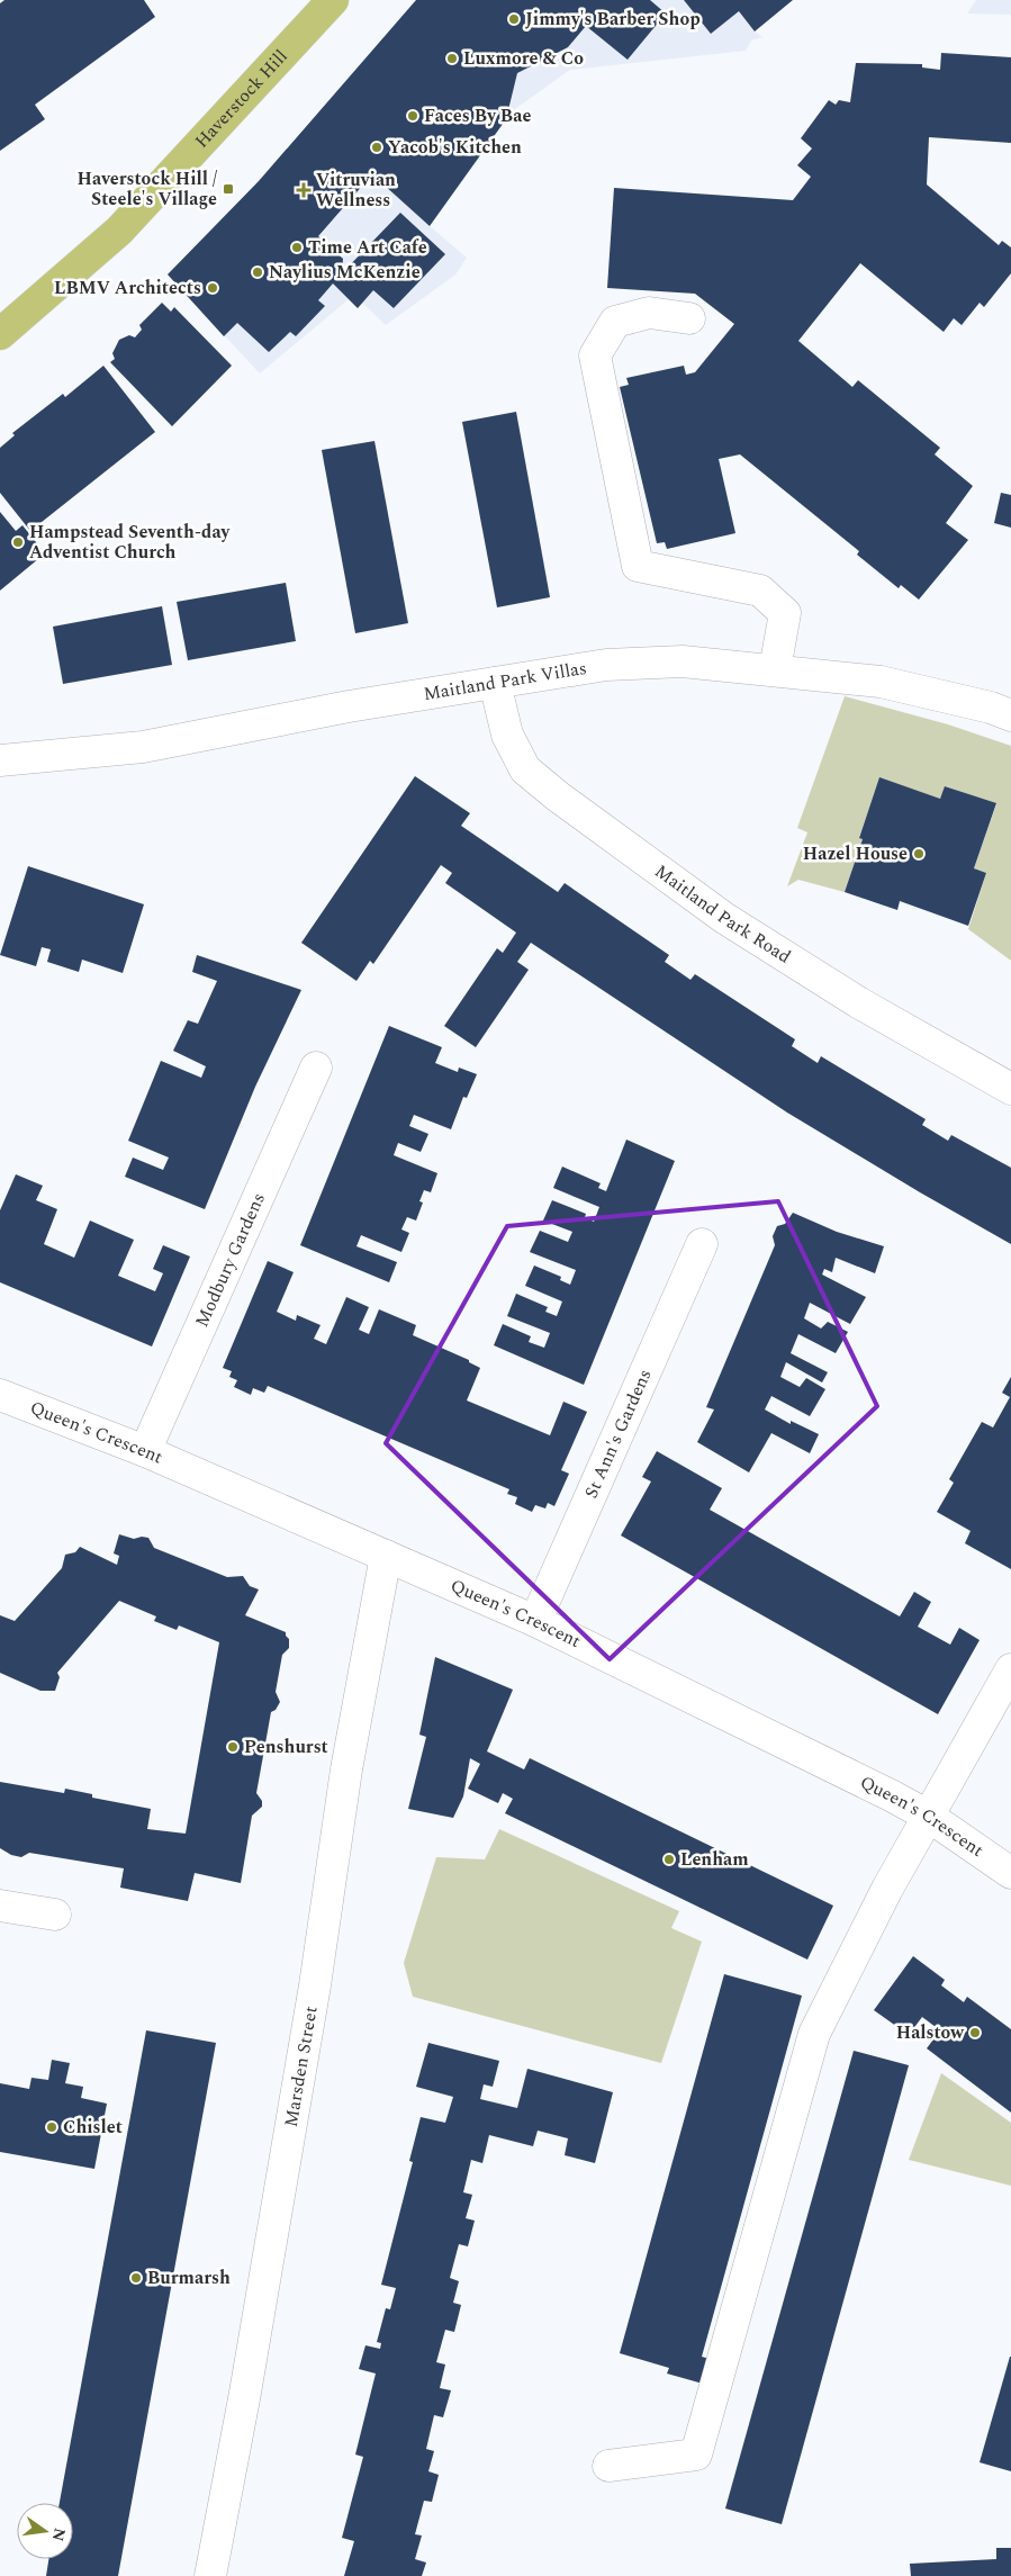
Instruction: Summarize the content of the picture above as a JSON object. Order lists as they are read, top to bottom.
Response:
{
  "streets": {
    "main road": ["Haverstock Hill"],
    "street": [
      "Maitland Park Villas",
      "Maitland Park Road",
      "Modbury Gardens",
      "Queen's Crescent",
      "St Ann's Gardens",
      "Marsden Street"
    ]
  },
  "crossings": [
    ["Maitland Park Villas", "Maitland Park Road"],
    ["Modbury Gardens", "Queen's Crescent"],
    ["Queen's Crescent", "St Ann's Gardens"],
    ["Queen's Crescent", "Marsden Street"]
  ],
  "places": {
    "other": [
      "Jimmy's Barber Shop",
      "Luxmore & Co",
      "Faces By Bae",
      "Yacob's Kitchen",
      "Time Art Cafe",
      "Naylius McKenzie",
      "LBMV Architects",
      "Hampstead Seventh-day Adventist Church",
      "Hazel House",
      "Penshurst",
      "Lenham",
      "Halstow",
      "Chislet",
      "Burmarsh"
    ],
    "transit": ["Haverstock Hill / Steele's Village"],
    "health": ["Vitruvian Wellness"]
  },
  "north": "right"
}
